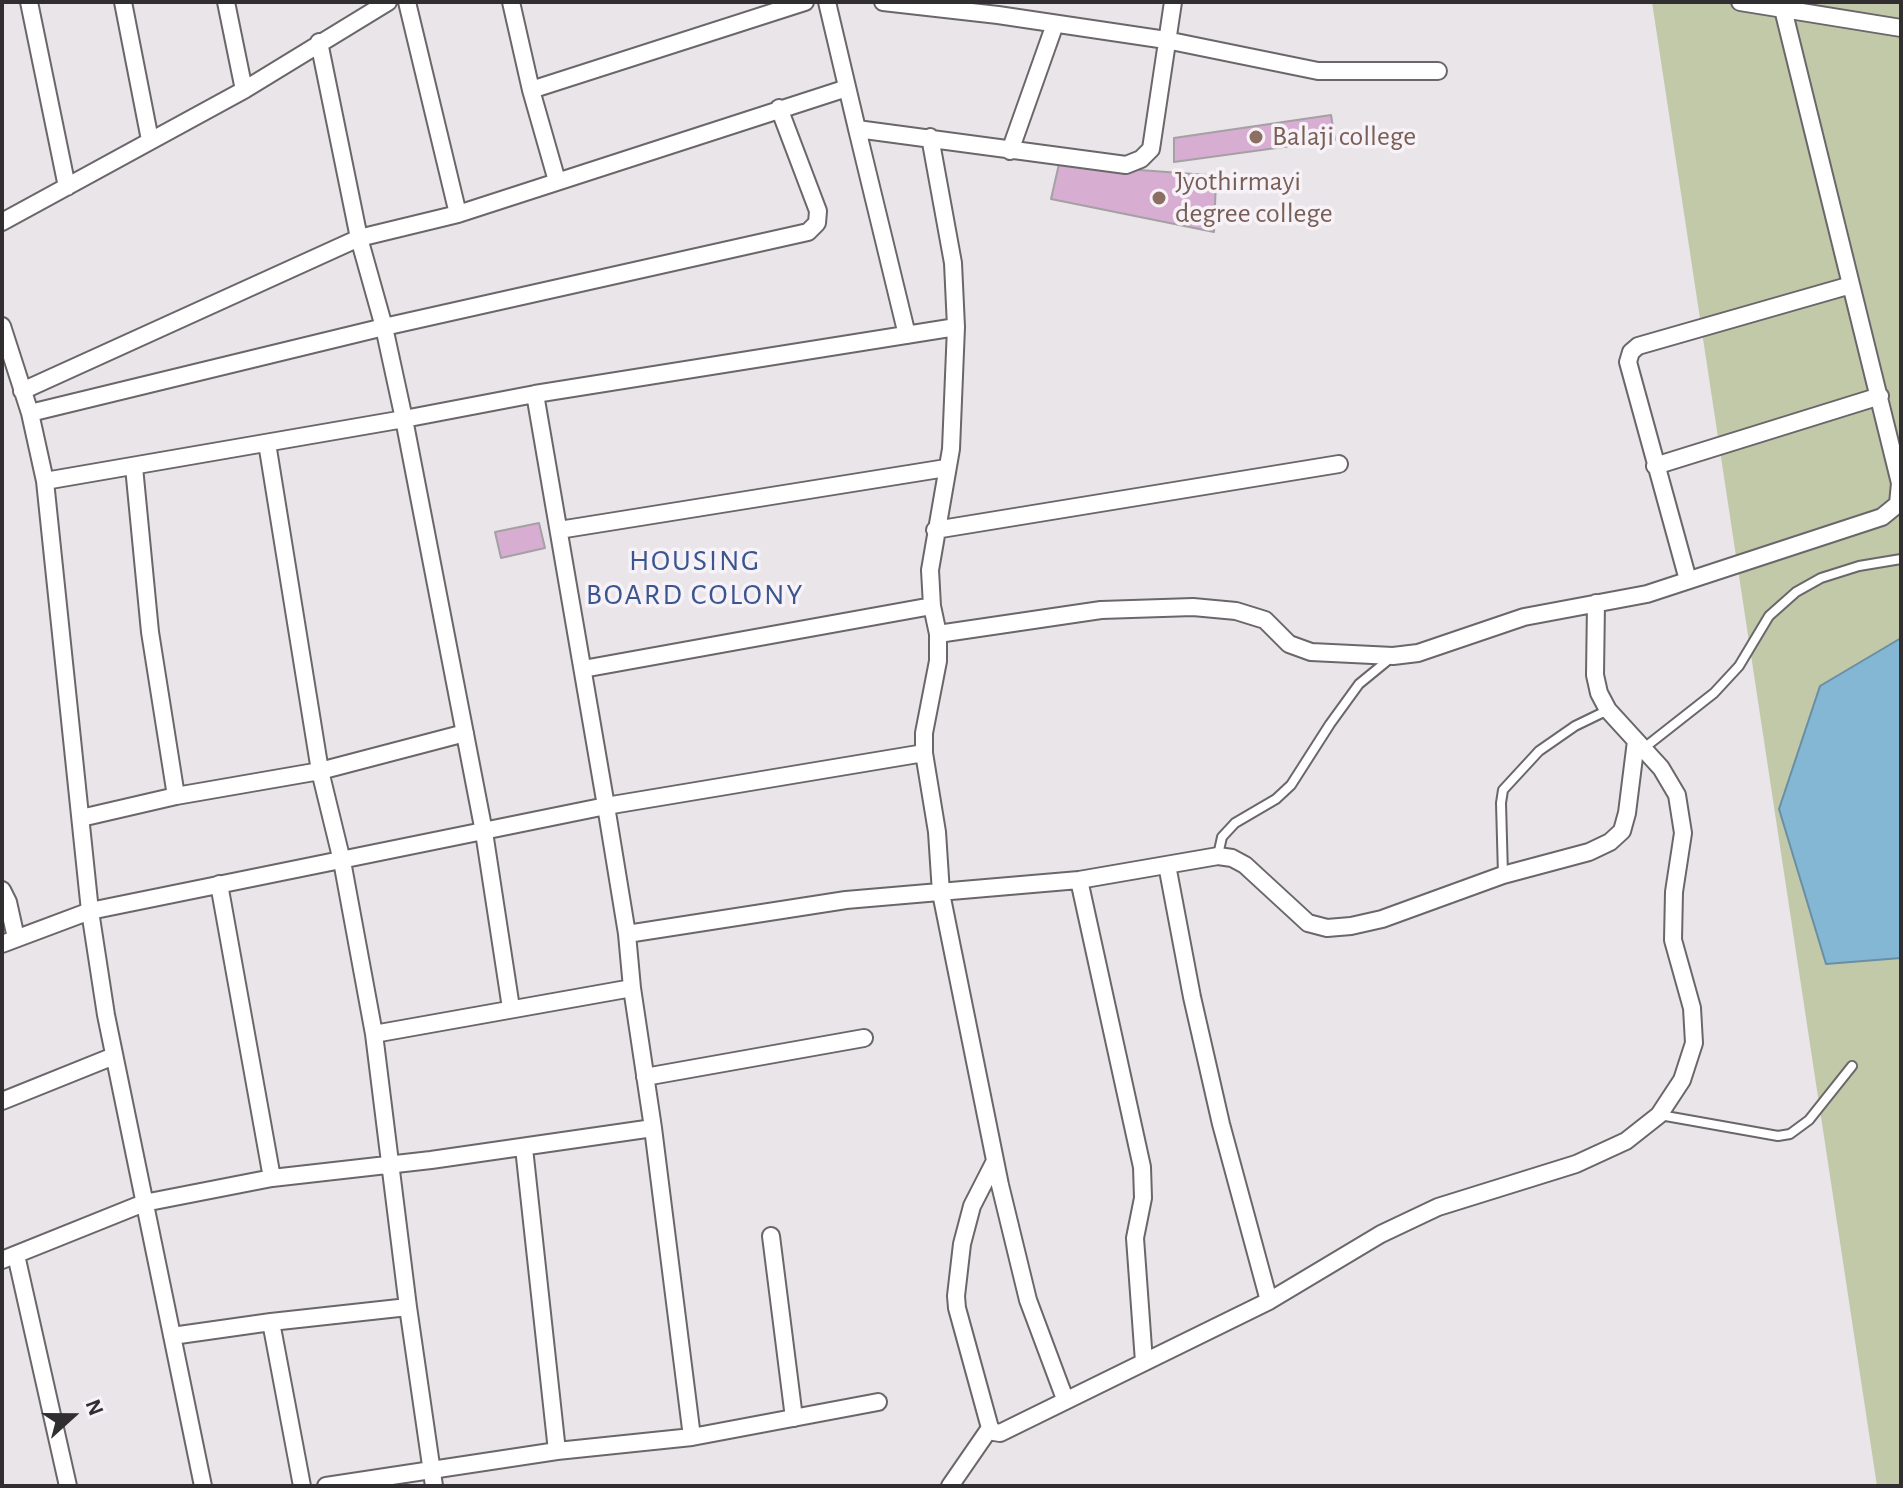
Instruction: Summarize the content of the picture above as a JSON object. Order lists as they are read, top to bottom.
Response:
{
  "districts": ["HOUSING BOARD COLONY"],
  "places": ["Balaji college", "Jyothirmayi degree college"],
  "north": "right"
}
